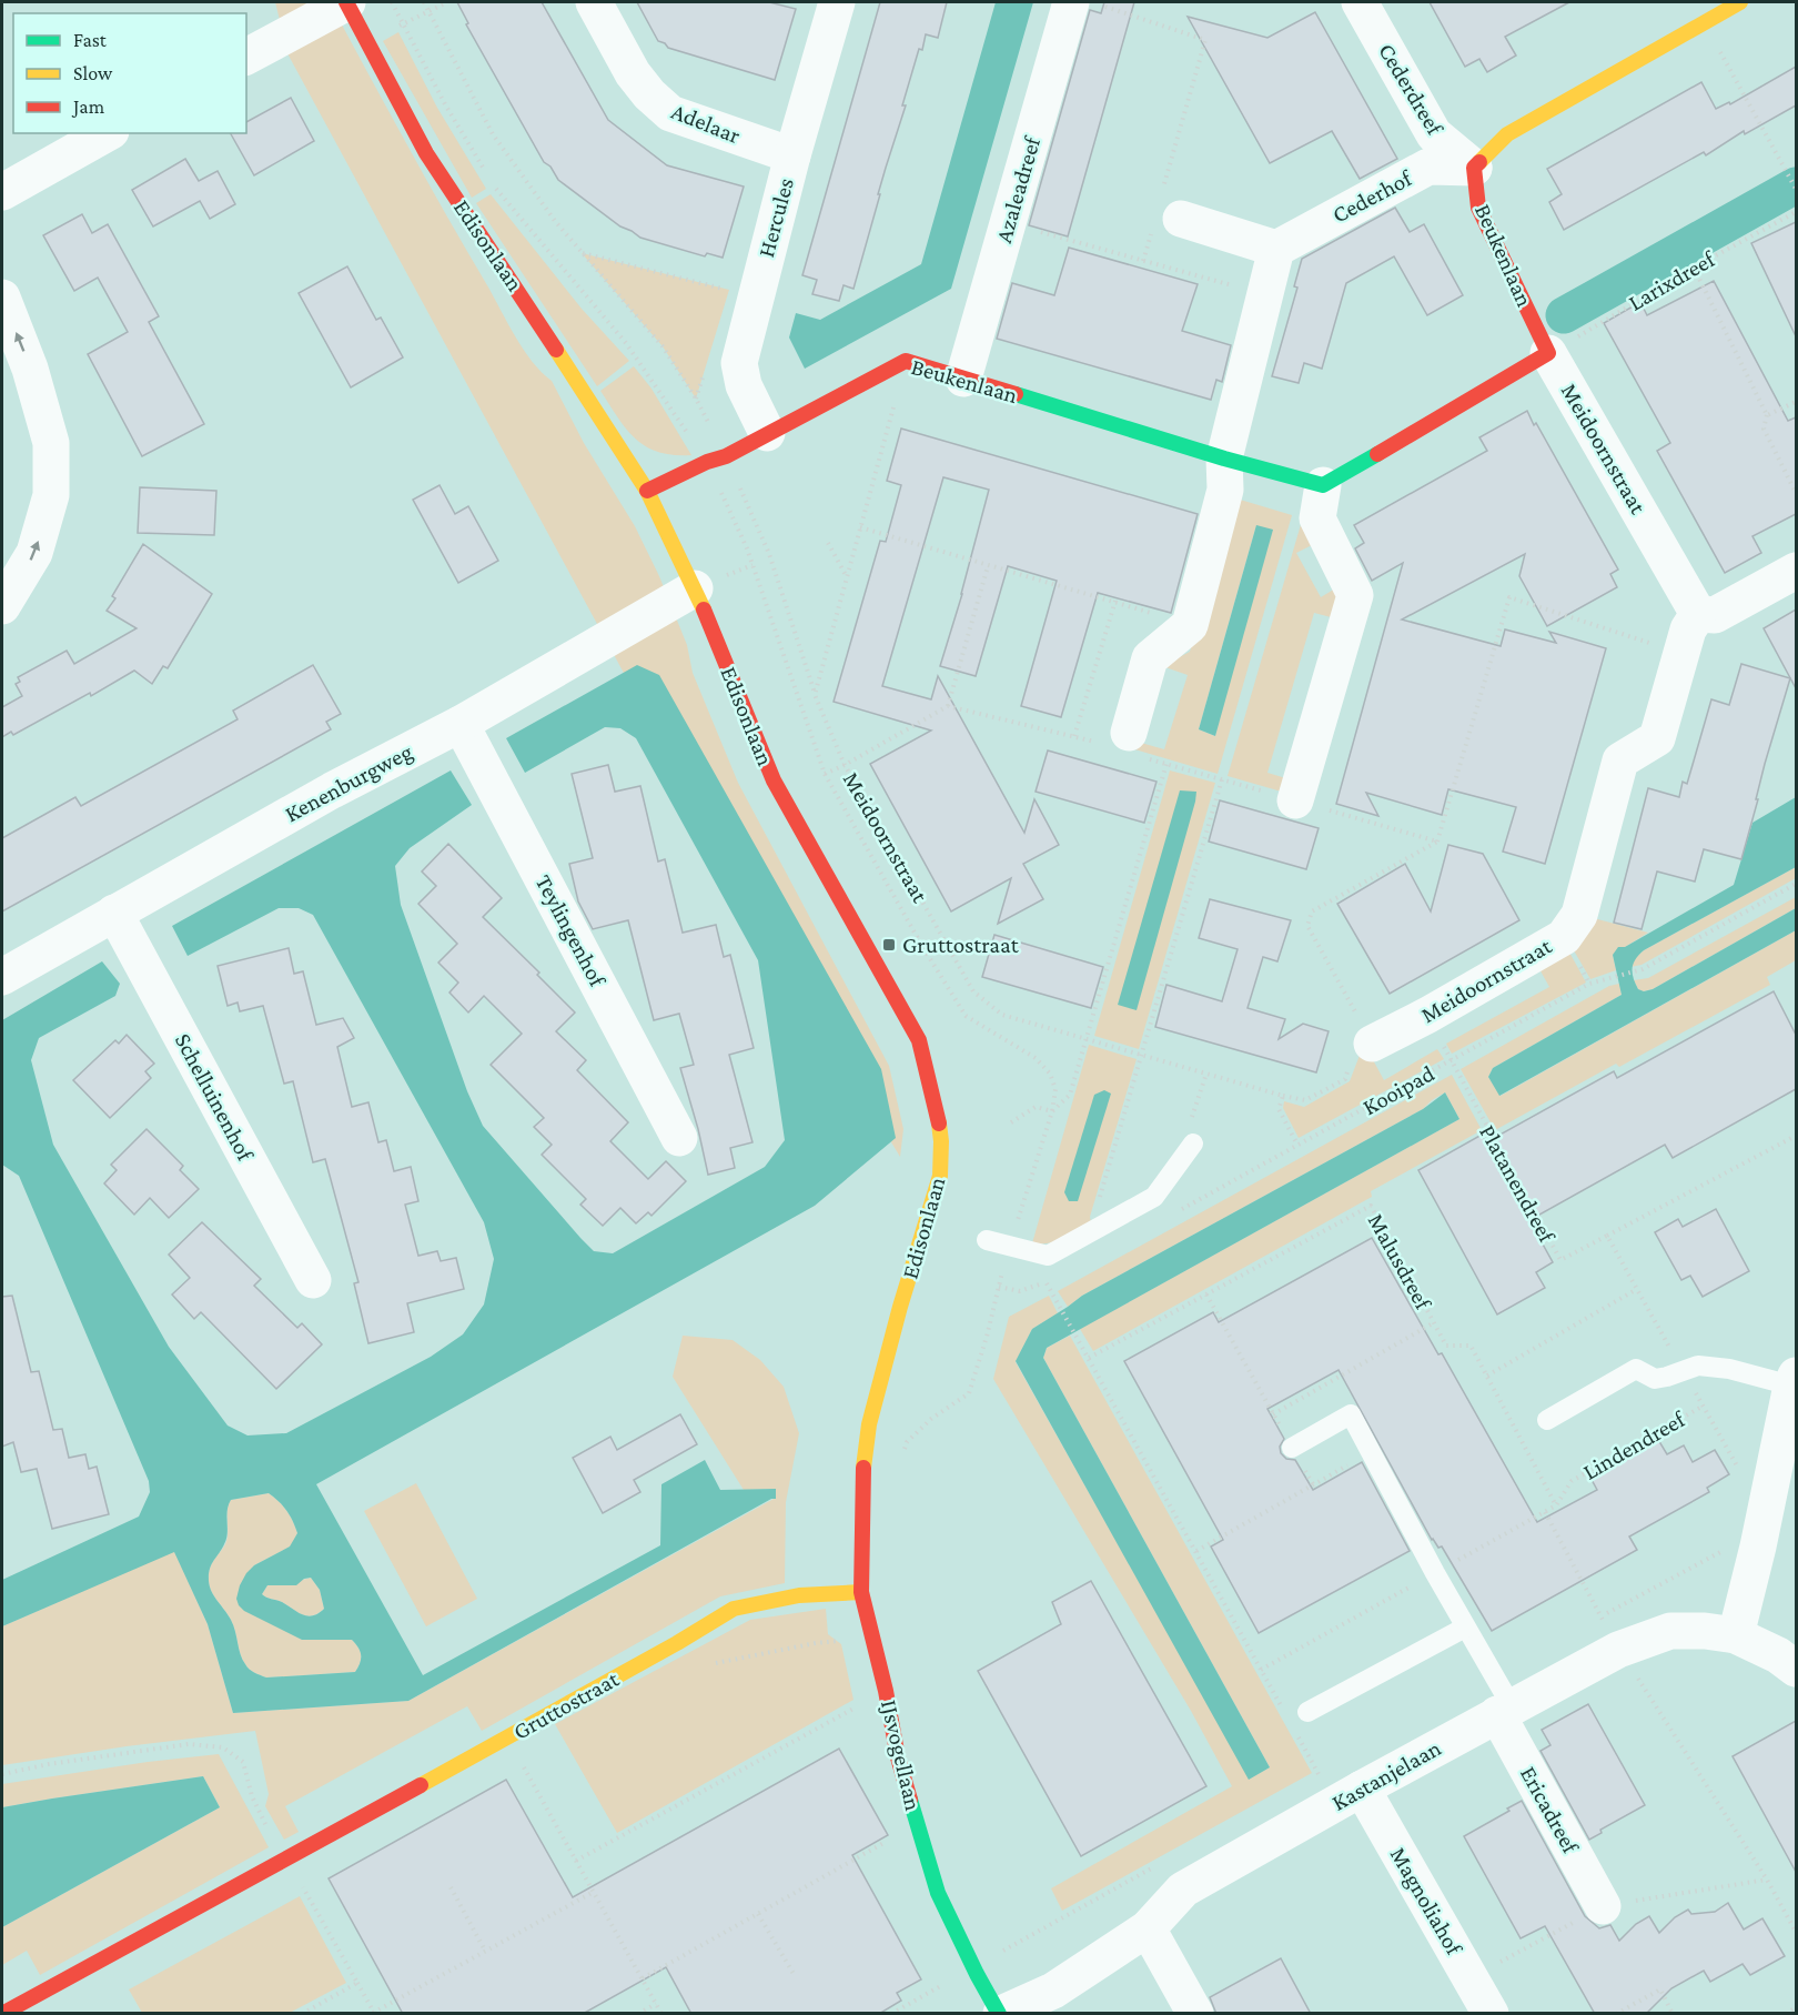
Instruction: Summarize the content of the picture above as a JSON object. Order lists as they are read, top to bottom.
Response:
{
  "streets": {
    "street": [
      "Cederdreef",
      "Adelaar",
      "Azaleadreef",
      "Cederhof",
      "Hercules",
      "Edisonlaan",
      "Beukenlaan",
      "Meidoornstraat",
      "Kenenburgweg",
      "Teylingenhof",
      "Schelluinenhof",
      "Gruttostraat",
      "IJsvogellaan",
      "Kastanjelaan",
      "Ericadreef",
      "Magnoliahof"
    ],
    "path": [
      "Larixdreef",
      "Kooipad",
      "Platanendreef",
      "Malusdreef",
      "Lindendreef"
    ]
  },
  "crossings": [
    ["Cederdreef", "Cederhof"],
    ["Cederdreef", "Beukenlaan"],
    ["Adelaar", "Hercules"],
    ["Azaleadreef", "Beukenlaan"],
    ["Cederhof", "Beukenlaan"],
    ["Hercules", "Beukenlaan"],
    ["Edisonlaan", "Beukenlaan"],
    ["Edisonlaan", "Kenenburgweg"],
    ["Edisonlaan", "IJsvogellaan"],
    ["Beukenlaan", "Larixdreef"],
    ["Beukenlaan", "Meidoornstraat"],
    ["Larixdreef", "Meidoornstraat"],
    ["Kenenburgweg", "Teylingenhof"],
    ["Kenenburgweg", "Schelluinenhof"],
    ["Kooipad", "Platanendreef"],
    ["Malusdreef", "Lindendreef"],
    ["Gruttostraat", "IJsvogellaan"],
    ["IJsvogellaan", "Kastanjelaan"],
    ["Kastanjelaan", "Ericadreef"],
    ["Kastanjelaan", "Magnoliahof"]
  ],
  "places": {
    "transit": ["Gruttostraat"]
  },
  "legend": ["Fast", "Slow", "Jam"]
}
